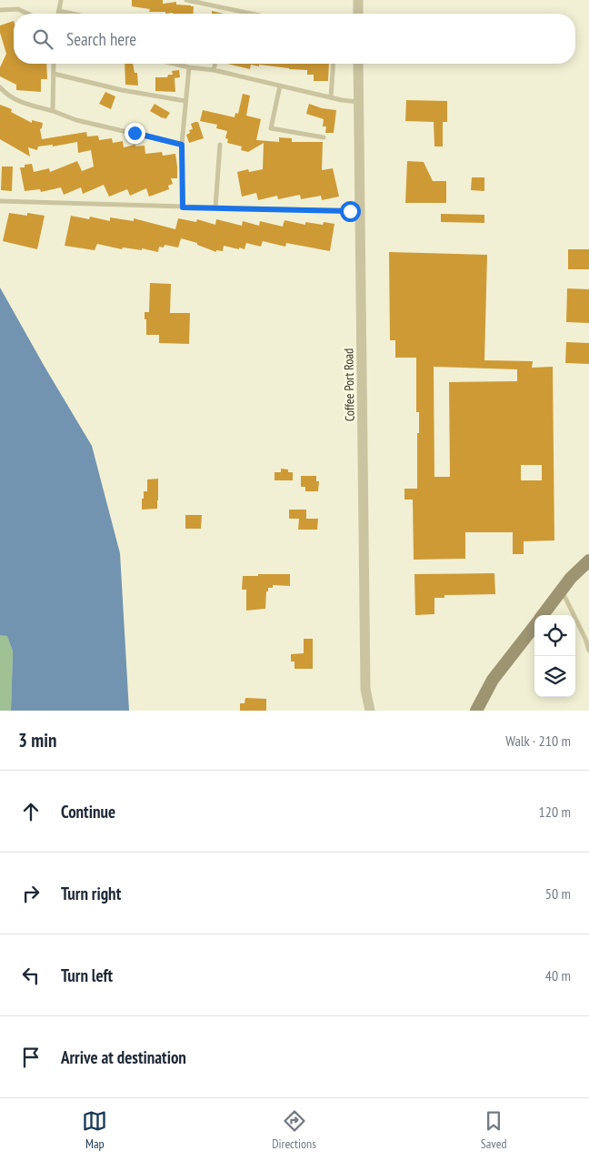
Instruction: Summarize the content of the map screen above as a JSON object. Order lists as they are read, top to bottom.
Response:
{
  "streets": {
    "street": ["Coffee Port Road"]
  },
  "page": {
    "search": "Search here",
    "heading": ["3 min", "Walk · 210 m"],
    "list": [
      ["Continue", "120 m"],
      ["Turn right", "50 m"],
      ["Turn left", "40 m"],
      "Arrive at destination"
    ],
    "nav": ["Map", "Directions", "Saved"]
  }
}
